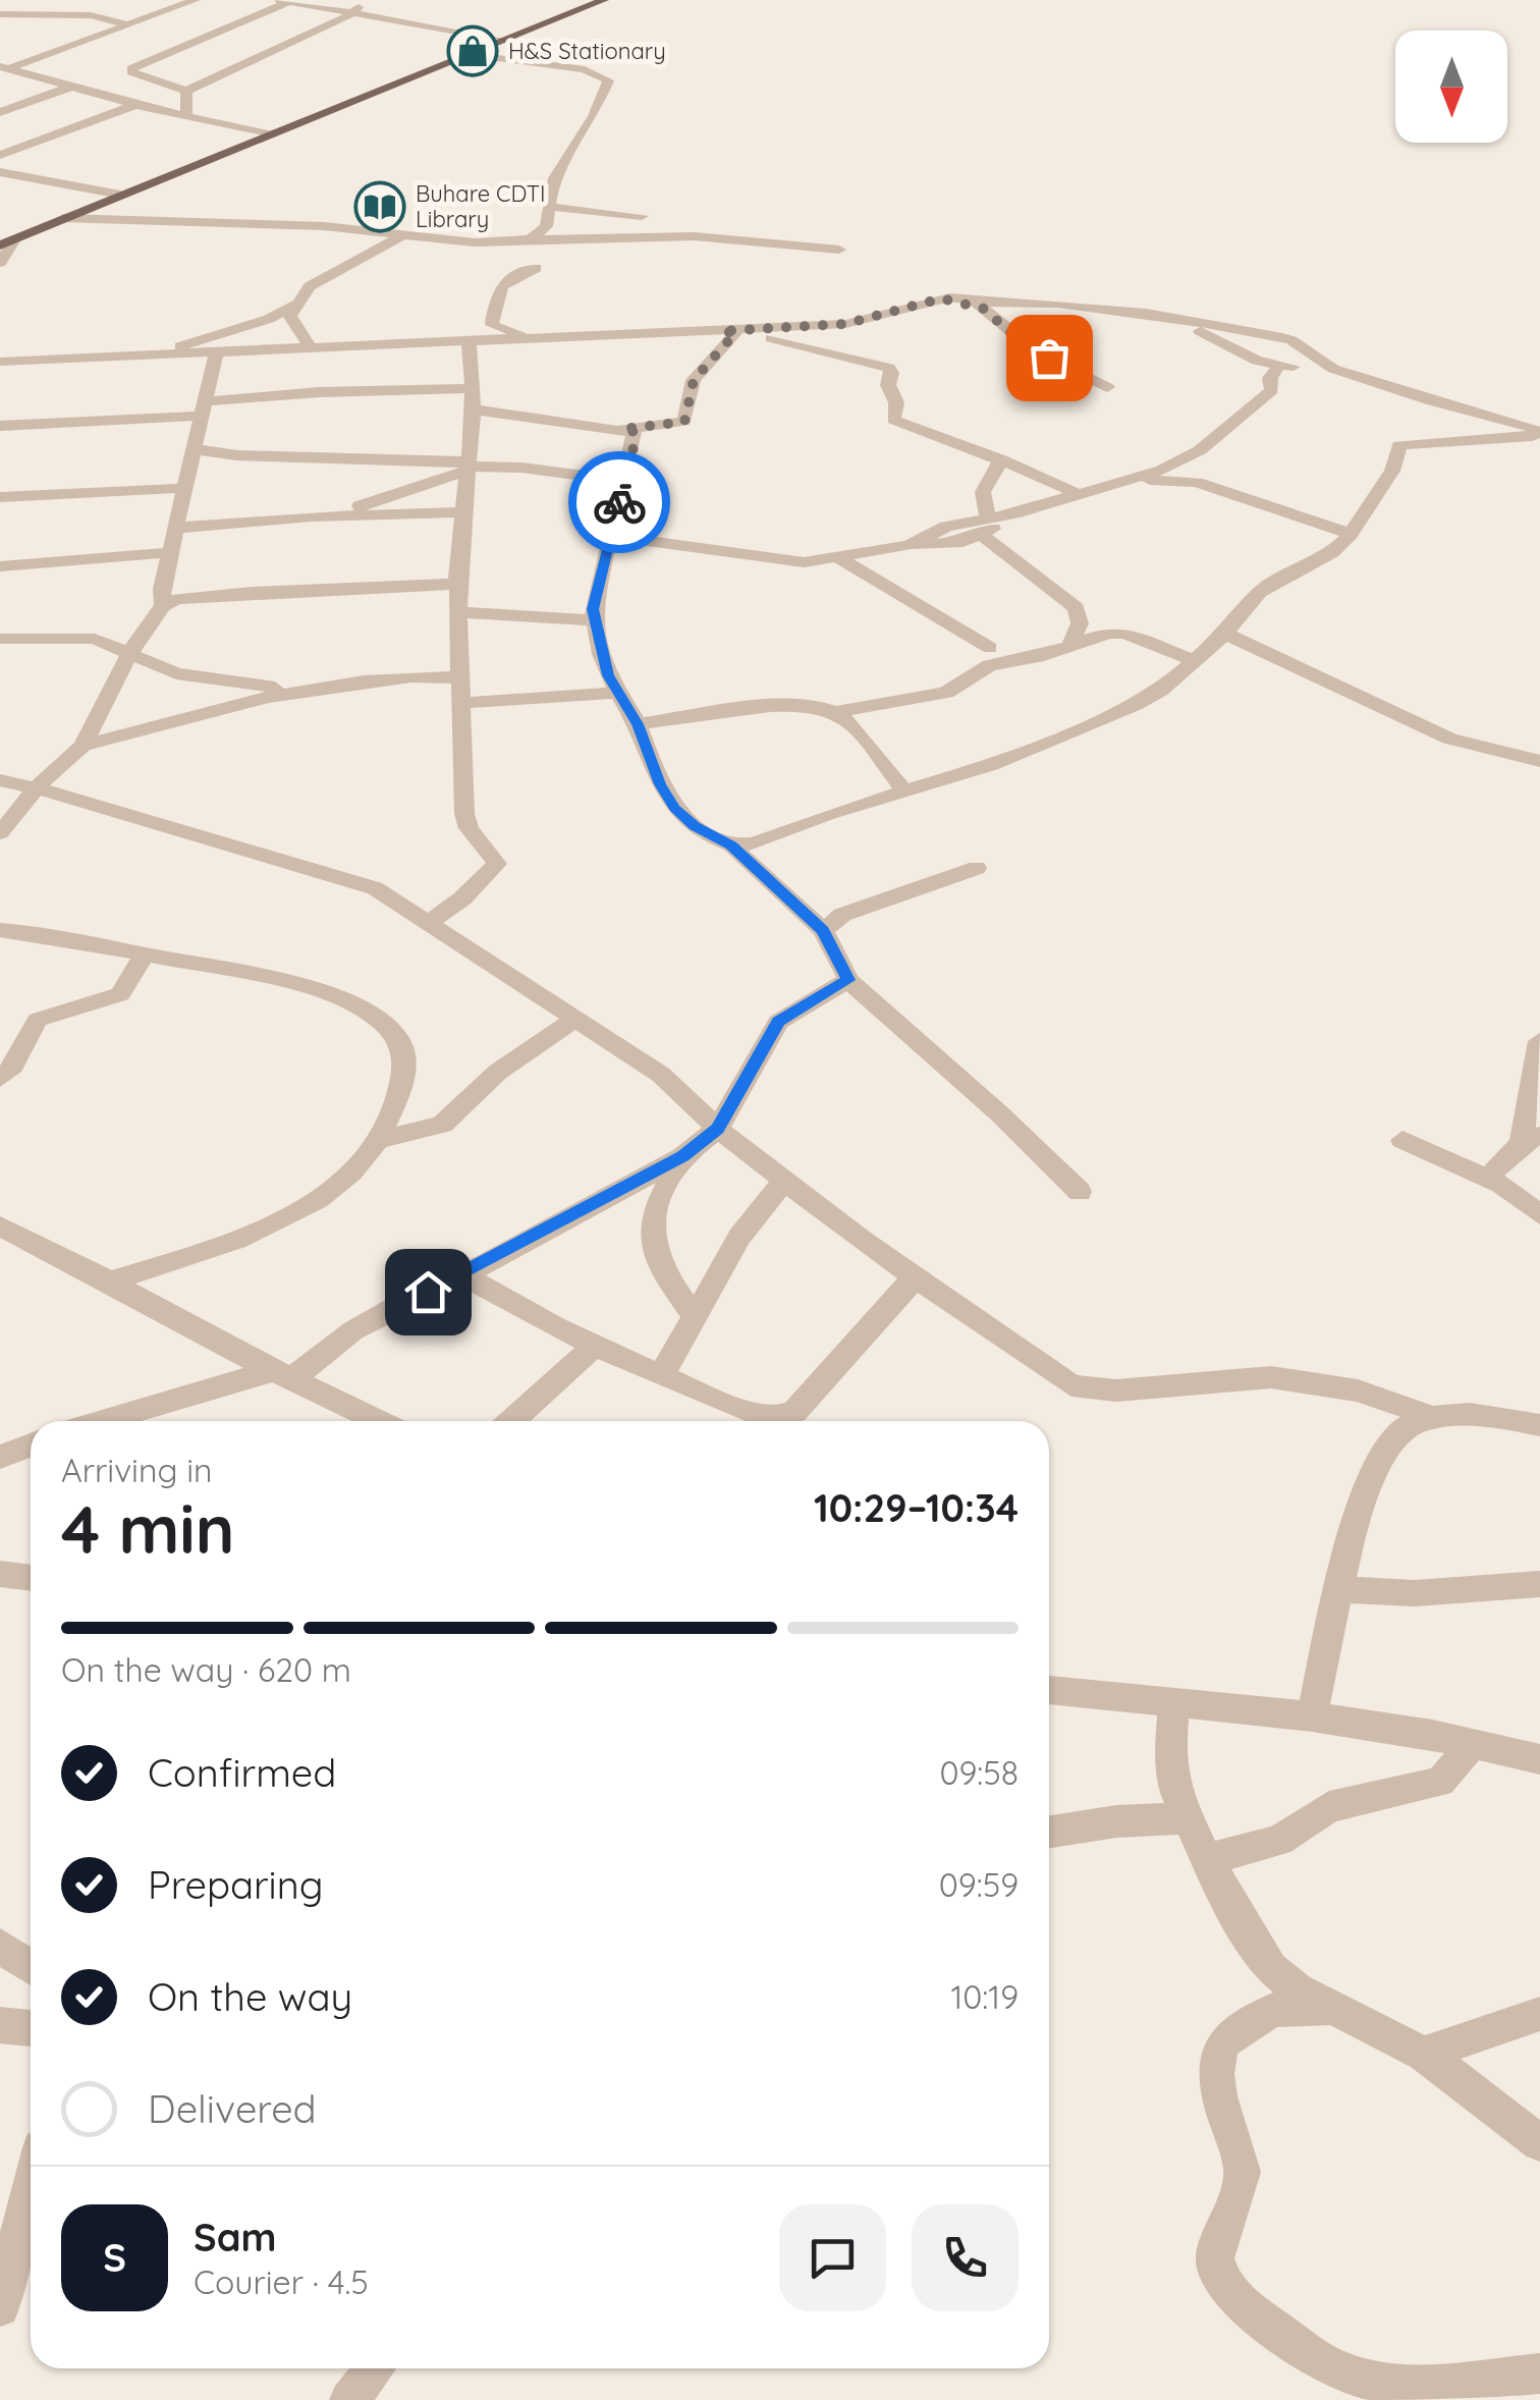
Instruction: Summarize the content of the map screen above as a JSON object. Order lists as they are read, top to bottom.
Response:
{
  "places": {
    "shop": ["H&S Stationary"],
    "library": ["Buhare CDTI Library"]
  },
  "north": "bottom",
  "page": {
    "heading": ["4 min", "Arriving in", "10:29–10:34"],
    "panel": ["Sam", "Courier · 4.5"],
    "bar": "On the way · 620 m",
    "list": [
      ["Confirmed", "09:58"],
      ["Preparing", "09:59"],
      ["On the way", "10:19"],
      "Delivered"
    ],
    "round": "S"
  }
}
